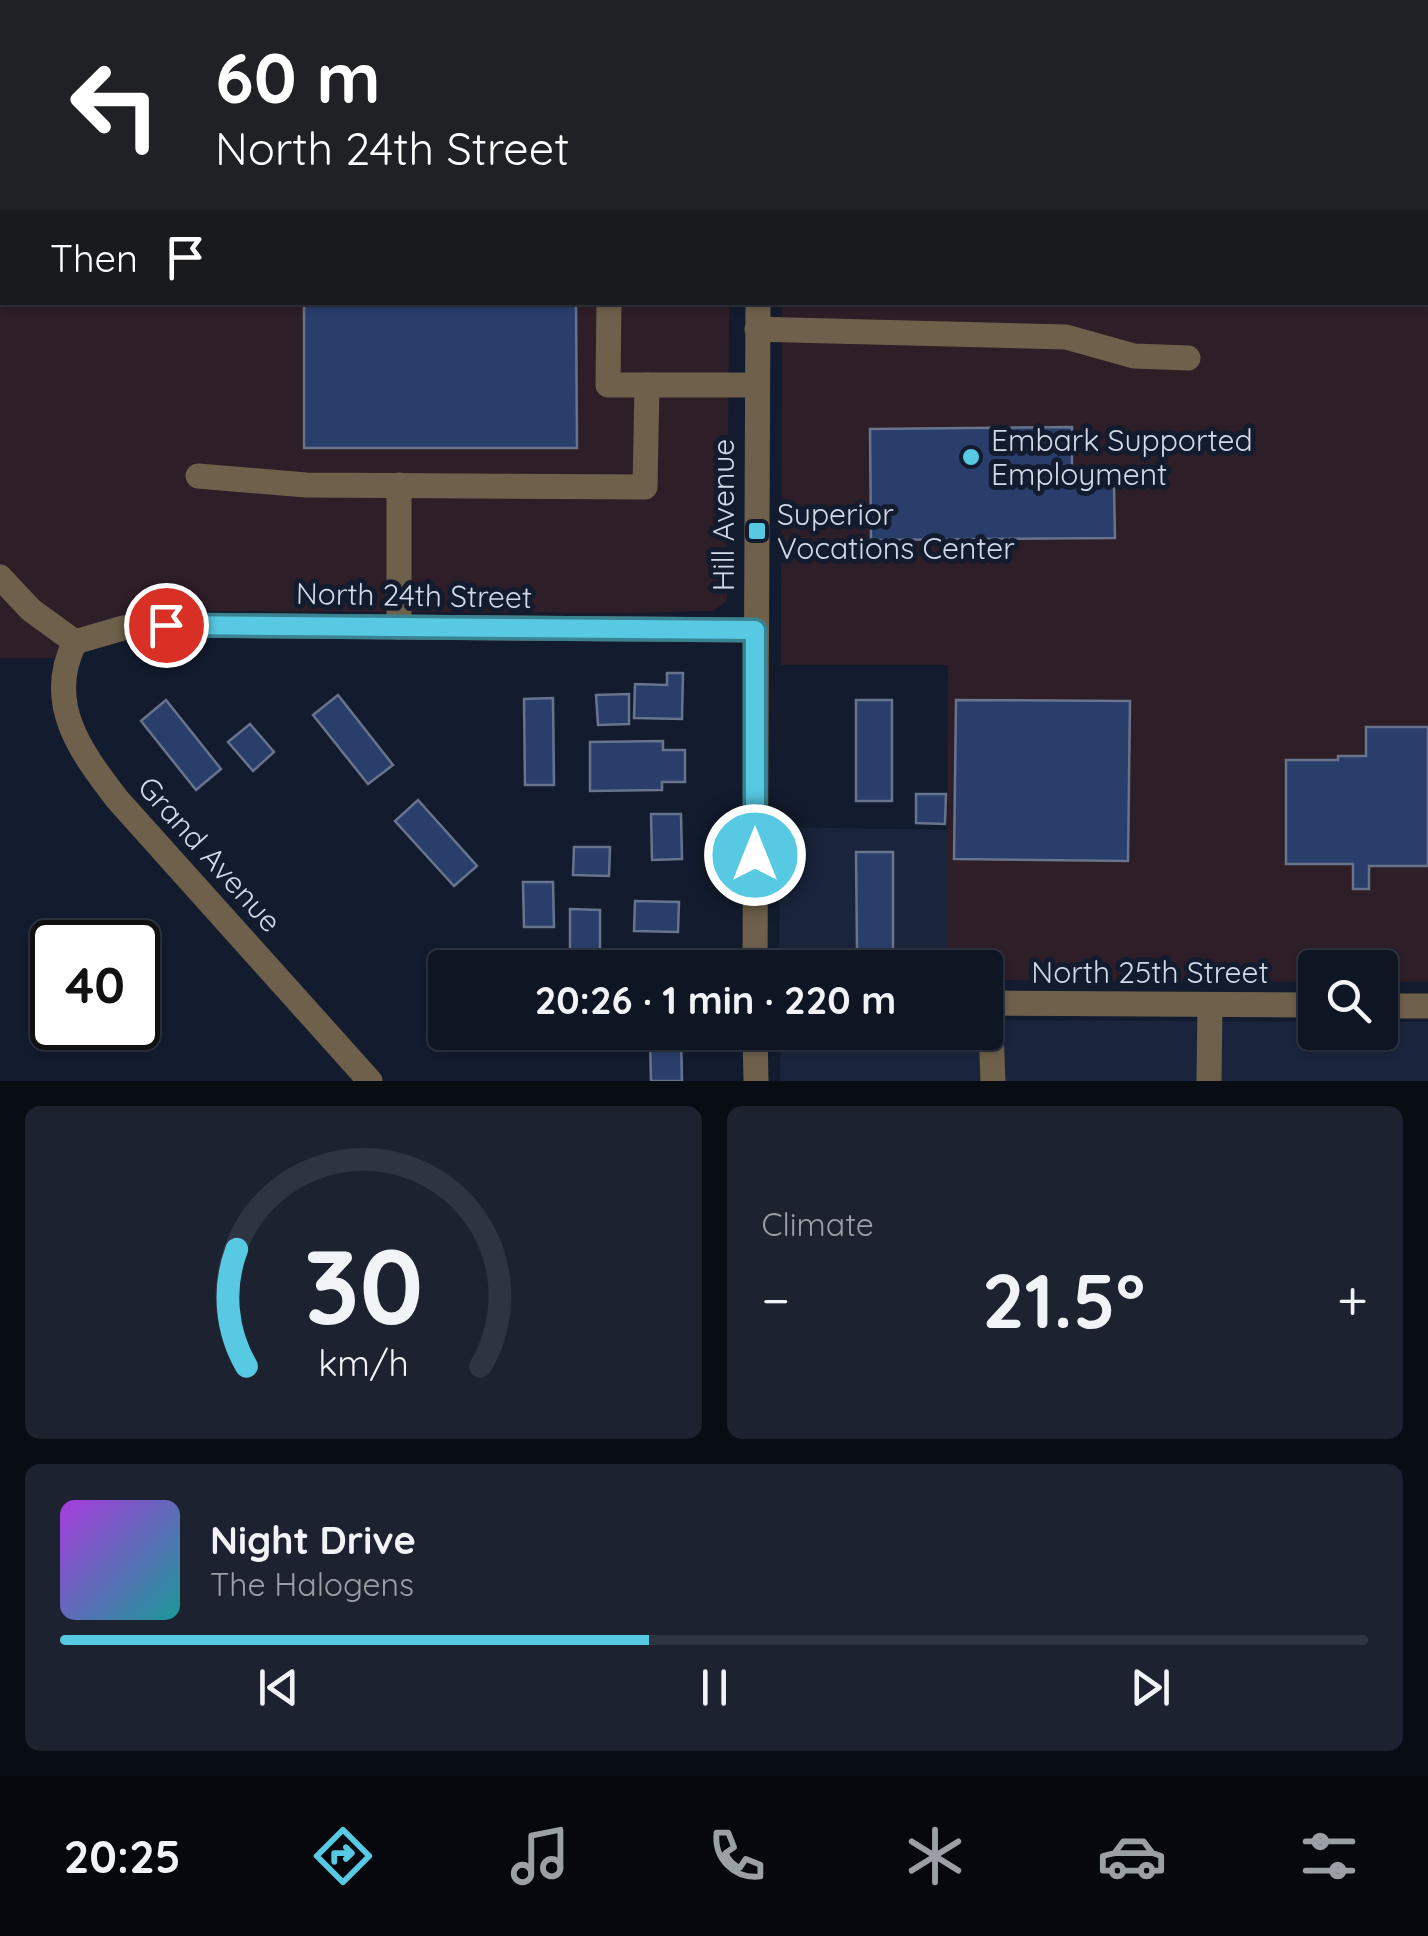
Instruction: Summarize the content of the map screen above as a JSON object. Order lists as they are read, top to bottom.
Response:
{
  "streets": {
    "street": [
      "Hill Avenue",
      "North 24th Street",
      "Grand Avenue",
      "North 25th Street"
    ]
  },
  "crossings": [
    ["Hill Avenue", "North 24th Street"],
    ["North 24th Street", "Grand Avenue"]
  ],
  "places": {
    "other": ["Embark Supported Employment"],
    "transit": ["Superior Vocations Center"]
  },
  "page": {
    "turn": ["60 m", "North 24th Street"],
    "then": "Then",
    "limit": "40",
    "trip": "20:26 · 1 min · 220 m",
    "tile": "Climate",
    "heat": ["−", "21.5°", "+"],
    "song": ["Night Drive", "The Halogens"],
    "tabs": "20:25",
    "gauge": ["30", "km/h"]
  }
}
